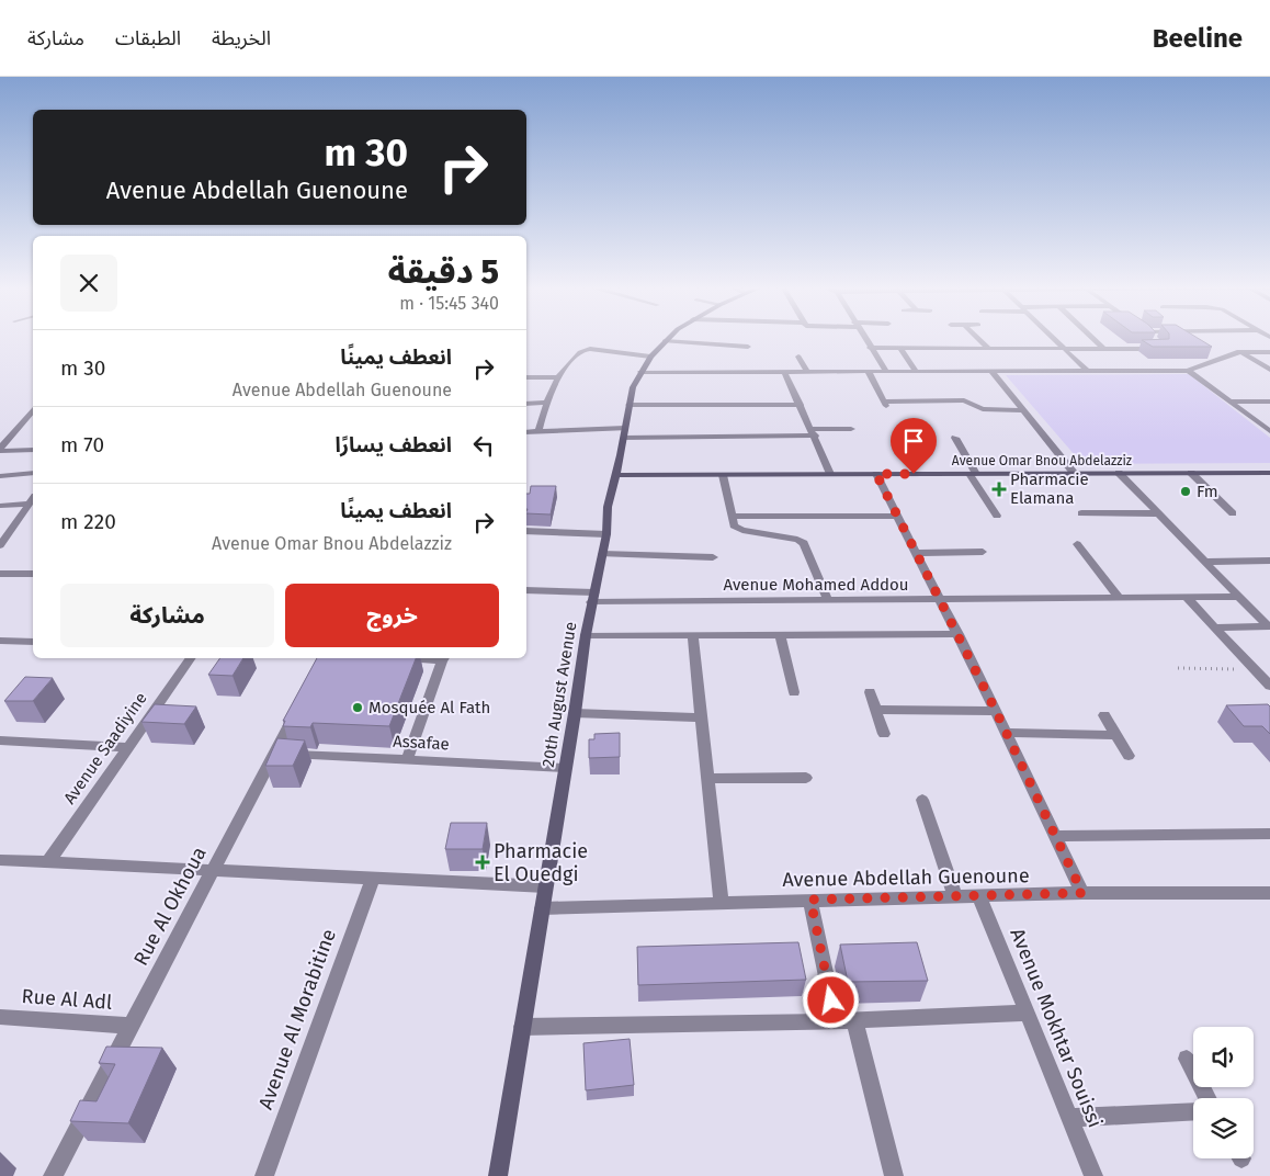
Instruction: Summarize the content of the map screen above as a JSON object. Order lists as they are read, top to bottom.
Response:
{
  "streets": {
    "street": [
      "Avenue Omar Bnou Abdelazziz",
      "Avenue Mohamed Addou",
      "20th August Avenue",
      "Assafae",
      "Avenue Saadiyine",
      "Avenue Abdellah Guenoune",
      "Rue Al Okhoua",
      "Rue Al Adl",
      "Avenue Al Morabitine",
      "Avenue Mokhtar Souissi"
    ]
  },
  "crossings": [
    ["Avenue Omar Bnou Abdelazziz", "20th August Avenue"],
    ["Avenue Mohamed Addou", "20th August Avenue"],
    ["20th August Avenue", "Assafae"],
    ["20th August Avenue", "Avenue Abdellah Guenoune"],
    ["Assafae", "Rue Al Okhoua"],
    ["Avenue Abdellah Guenoune", "Avenue Mokhtar Souissi"],
    ["Rue Al Okhoua", "Rue Al Adl"]
  ],
  "places": {
    "health": ["Pharmacie Elamana", "Pharmacie El Ouedgi"],
    "other": ["Fm", "Mosquée Al Fath"]
  },
  "page": {
    "header": "Beeline",
    "nav": ["الخريطة", "الطبقات", "مشاركة"],
    "turn": ["30 m", "Avenue Abdellah Guenoune"],
    "heading": ["5 دقيقة", "340 m · 15:45"],
    "list": [
      {
        "name": "انعطف يمينًا",
        "note": "Avenue Abdellah Guenoune",
        "value": "30 m"
      },
      {
        "name": "انعطف يسارًا",
        "value": "70 m"
      },
      {
        "name": "انعطف يمينًا",
        "note": "Avenue Omar Bnou Abdelazziz",
        "value": "220 m"
      }
    ],
    "buttons": ["خروج", "مشاركة"]
  }
}
